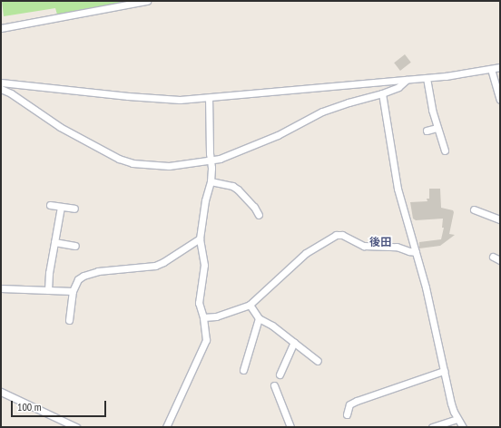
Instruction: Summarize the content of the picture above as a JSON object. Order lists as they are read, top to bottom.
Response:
{
  "districts": ["後田"],
  "scale_bar": "100 m"
}
